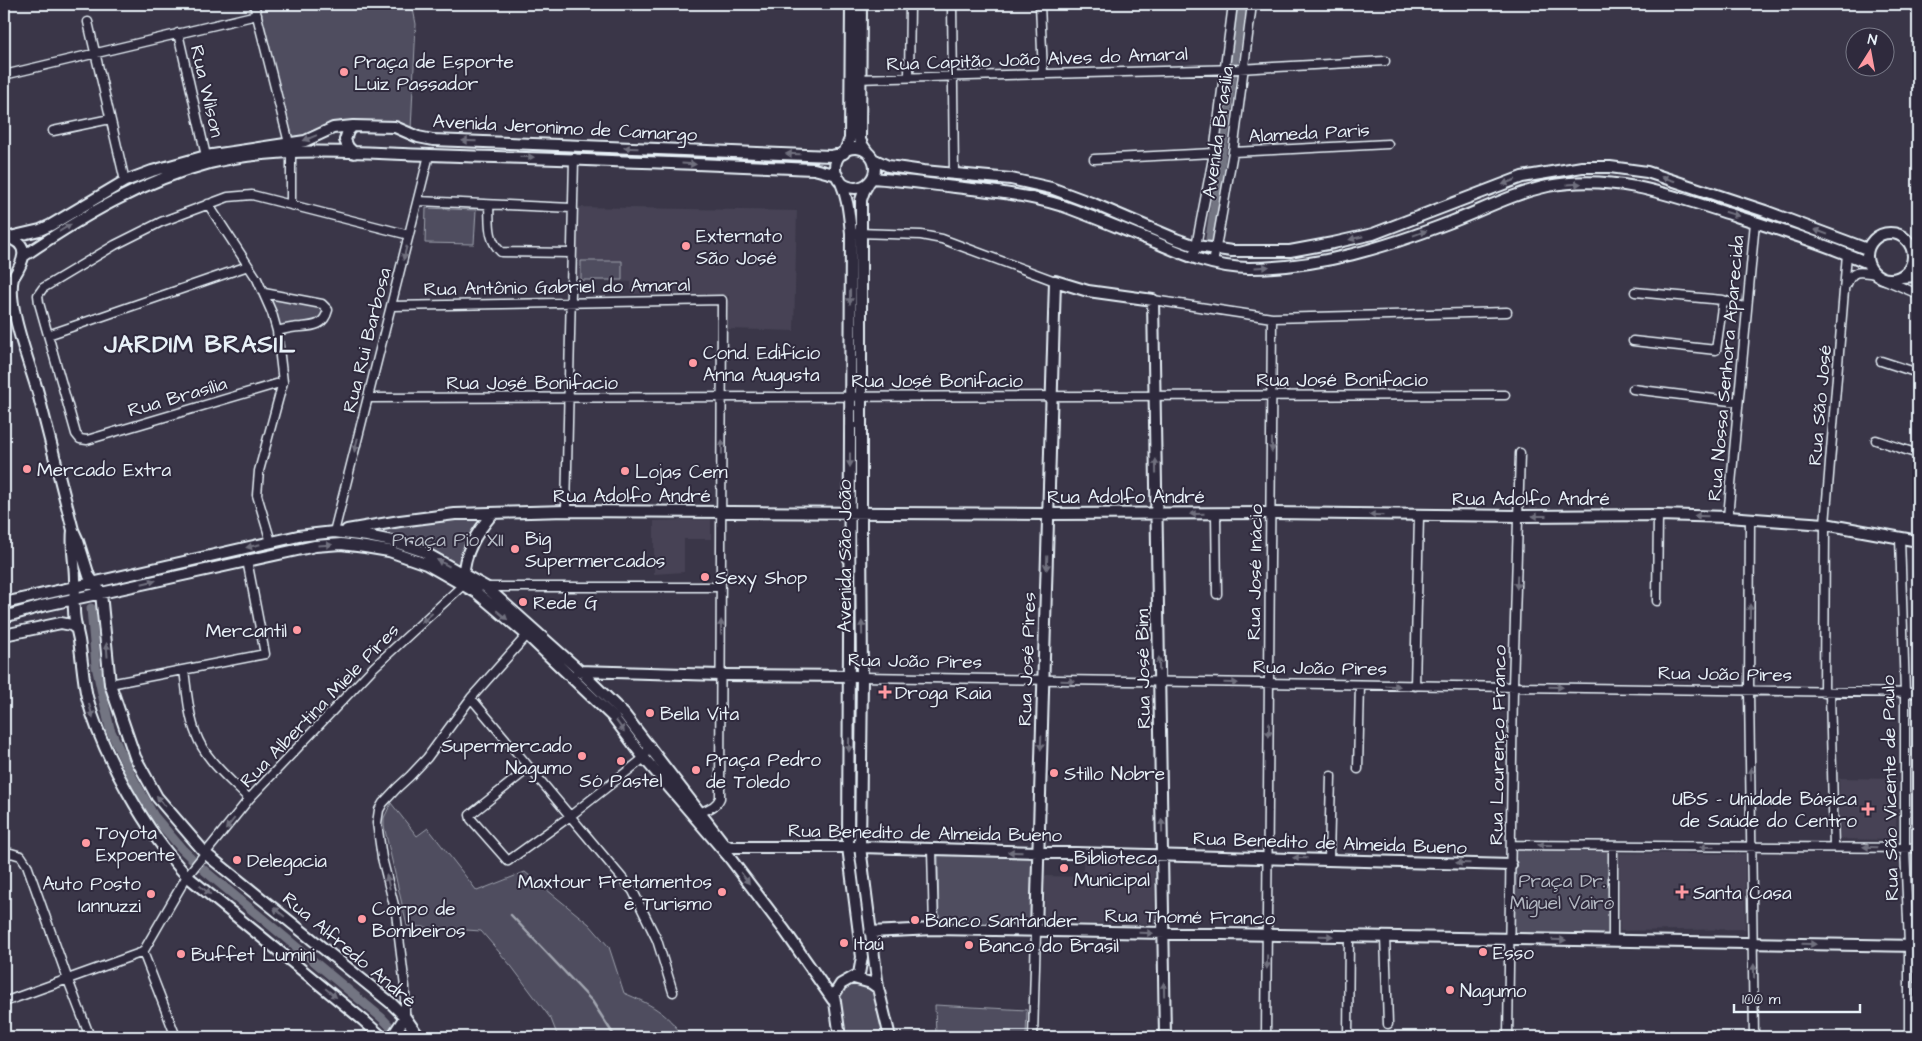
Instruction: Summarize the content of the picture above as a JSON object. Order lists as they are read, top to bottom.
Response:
{
  "streets": {
    "main road": [
      "Avenida Jeronimo de Camargo",
      "Rua Adolfo André",
      "Avenida São João",
      "Rua José Pires",
      "Rua João Pires",
      "Rua José Bim",
      "Rua Benedito de Almeida Bueno",
      "Rua Thomé Franco",
      "Rua Alfredo André"
    ],
    "street": [
      "Rua Capitão João Alves do Amaral",
      "Rua Wilson",
      "Avenida Brasília",
      "Alameda Paris",
      "Rua Antônio Gabriel do Amaral",
      "Rua Rui Barbosa",
      "Rua Nossa Senhora Aparecida",
      "Rua José Bonifacio",
      "Rua Brasília",
      "Rua São José",
      "Rua José Inácio",
      "Rua Albertina Miele Pires",
      "Rua Lourenço Franco",
      "Rua São Vicente de Paulo"
    ]
  },
  "crossings": [
    ["Rua Capitão João Alves do Amaral", "Avenida Brasília"],
    ["Rua Wilson", "Avenida Jeronimo de Camargo"],
    ["Avenida Jeronimo de Camargo", "Avenida São João"],
    ["Avenida Brasília", "Alameda Paris"],
    ["Rua Antônio Gabriel do Amaral", "Rua Rui Barbosa"],
    ["Rua Antônio Gabriel do Amaral", "Rua José Bonifacio"],
    ["Rua Rui Barbosa", "Rua José Bonifacio"],
    ["Rua Rui Barbosa", "Rua Adolfo André"],
    ["Rua Nossa Senhora Aparecida", "Rua Adolfo André"],
    ["Rua José Bonifacio", "Avenida São João"],
    ["Rua José Bonifacio", "Rua José Inácio"],
    ["Rua José Bonifacio", "Rua José Pires"],
    ["Rua José Bonifacio", "Rua José Bim"],
    ["Rua São José", "Rua Adolfo André"],
    ["Rua São José", "Rua João Pires"],
    ["Rua Adolfo André", "Avenida São João"],
    ["Rua Adolfo André", "Rua José Inácio"],
    ["Rua Adolfo André", "Rua José Pires"],
    ["Rua Adolfo André", "Rua José Bim"],
    ["Rua Adolfo André", "Rua Lourenço Franco"],
    ["Rua Adolfo André", "Rua São Vicente de Paulo"],
    ["Avenida São João", "Rua João Pires"],
    ["Avenida São João", "Rua Benedito de Almeida Bueno"],
    ["Avenida São João", "Rua Thomé Franco"],
    ["Rua José Inácio", "Rua João Pires"],
    ["Rua José Inácio", "Rua Benedito de Almeida Bueno"],
    ["Rua José Inácio", "Rua Thomé Franco"],
    ["Rua José Pires", "Rua João Pires"],
    ["Rua José Pires", "Rua Benedito de Almeida Bueno"],
    ["Rua José Pires", "Rua Thomé Franco"],
    ["Rua João Pires", "Rua José Bim"],
    ["Rua João Pires", "Rua Lourenço Franco"],
    ["Rua João Pires", "Rua São Vicente de Paulo"],
    ["Rua José Bim", "Rua Benedito de Almeida Bueno"],
    ["Rua José Bim", "Rua Thomé Franco"],
    ["Rua Albertina Miele Pires", "Rua Alfredo André"],
    ["Rua Lourenço Franco", "Rua Benedito de Almeida Bueno"],
    ["Rua Lourenço Franco", "Rua Thomé Franco"],
    ["Rua São Vicente de Paulo", "Rua Thomé Franco"]
  ],
  "one_way": [
    "Rua Rui Barbosa",
    "Rua José Inácio",
    "Rua José Pires",
    "Rua João Pires",
    "Rua José Bim",
    "Rua Albertina Miele Pires",
    "Rua Benedito de Almeida Bueno",
    "Rua Thomé Franco"
  ],
  "districts": ["JARDIM BRASIL"],
  "parks": ["Praça Pio XII", "Praça Dr. Miguel Vairo"],
  "places": {
    "other": [
      "Praça de Esporte Luiz Passador",
      "Externato São José",
      "Cond. Edifício Anna Augusta",
      "Mercado Extra",
      "Lojas Cem",
      "Big Supermercados",
      "Sexy Shop",
      "Rede G",
      "Mercantil",
      "Bella Vita",
      "Supermercado Nagumo",
      "Só Pastel",
      "Praça Pedro de Toledo",
      "Stillo Nobre",
      "Toyota Expoente",
      "Delegacia",
      "Biblioteca Municipal",
      "Maxtour Fretamentos e Turismo",
      "Auto Posto Iannuzzi",
      "Corpo de Bombeiros",
      "Banco Santander",
      "Itaú",
      "Banco do Brasil",
      "Esso",
      "Buffet Lumini",
      "Nagumo"
    ],
    "health": ["Droga Raia", "UBS - Unidade Básica de Saúde do Centro", "Santa Casa"]
  },
  "scale_bar": "100 m",
  "north": "top"
}
